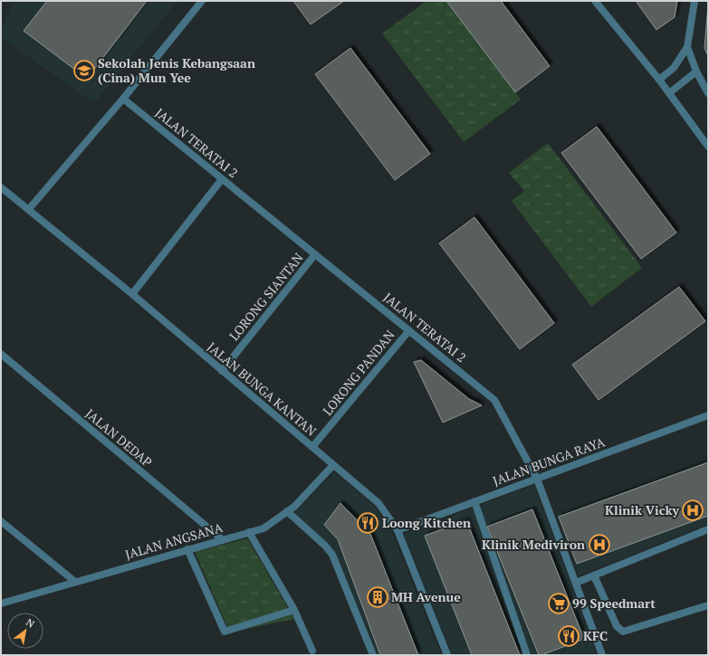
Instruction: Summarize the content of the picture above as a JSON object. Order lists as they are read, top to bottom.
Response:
{
  "streets": {
    "street": [
      "JALAN TERATAI 2",
      "LORONG SIANTAN",
      "LORONG PANDAN",
      "JALAN BUNGA KANTAN",
      "JALAN DEDAP",
      "JALAN BUNGA RAYA",
      "JALAN ANGSANA"
    ]
  },
  "crossings": [
    ["JALAN TERATAI 2", "LORONG SIANTAN"],
    ["JALAN TERATAI 2", "LORONG PANDAN"],
    ["JALAN TERATAI 2", "JALAN BUNGA RAYA"],
    ["LORONG SIANTAN", "JALAN BUNGA KANTAN"],
    ["LORONG PANDAN", "JALAN BUNGA KANTAN"],
    ["JALAN BUNGA KANTAN", "JALAN BUNGA RAYA"],
    ["JALAN BUNGA KANTAN", "JALAN ANGSANA"],
    ["JALAN DEDAP", "JALAN ANGSANA"]
  ],
  "places": {
    "school or university": ["Sekolah Jenis Kebangsaan (Cina) Mun Yee"],
    "hospital": ["Klinik Vicky", "Klinik Mediviron"],
    "restaurant": ["Loong Kitchen", "KFC"],
    "building": ["MH Avenue"],
    "supermarket": ["99 Speedmart"]
  },
  "north": "top right"
}
